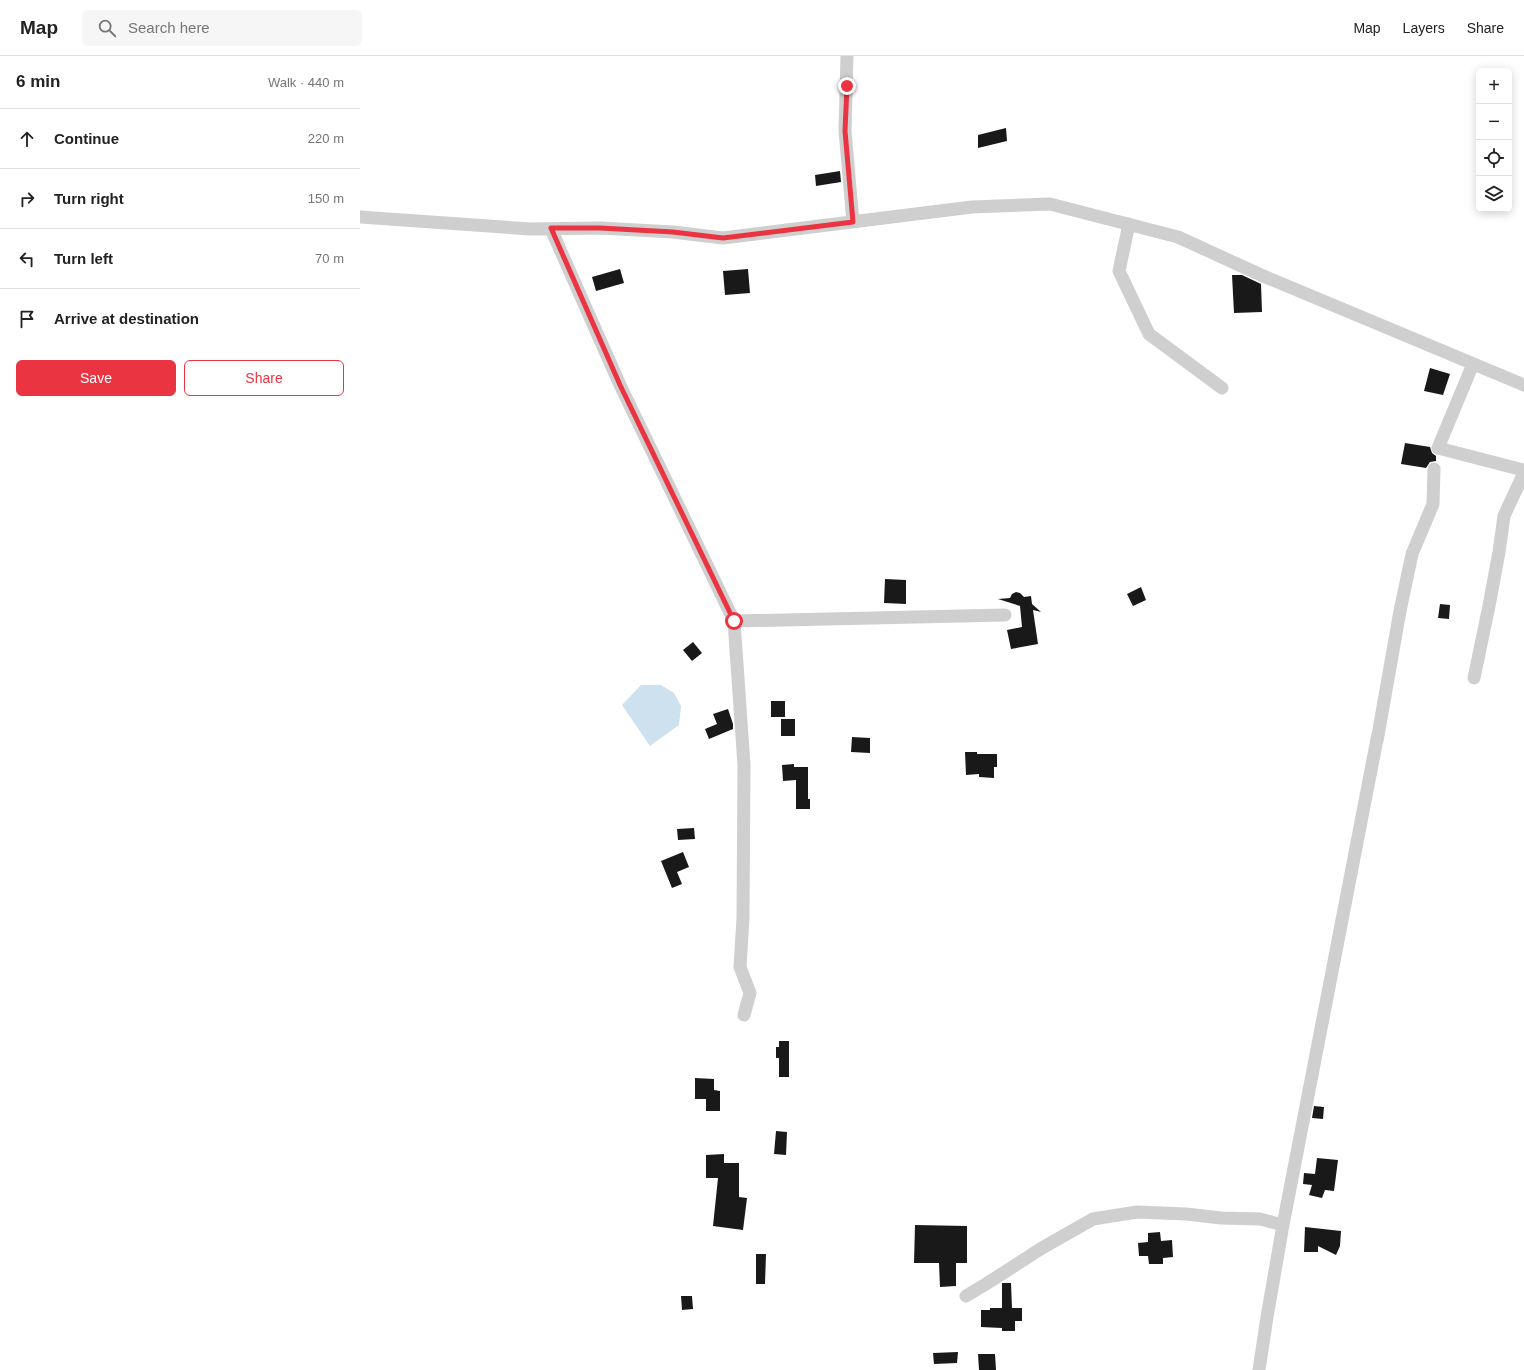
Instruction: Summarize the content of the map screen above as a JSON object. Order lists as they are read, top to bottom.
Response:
{
  "page": {
    "header": "Map",
    "search": "Search here",
    "nav": ["Map", "Layers", "Share"],
    "heading": ["6 min", "Walk · 440 m"],
    "map_buttons": ["+", "−"],
    "list": [
      ["Continue", "220 m"],
      ["Turn right", "150 m"],
      ["Turn left", "70 m"],
      "Arrive at destination"
    ],
    "buttons": ["Save", "Share"]
  }
}
